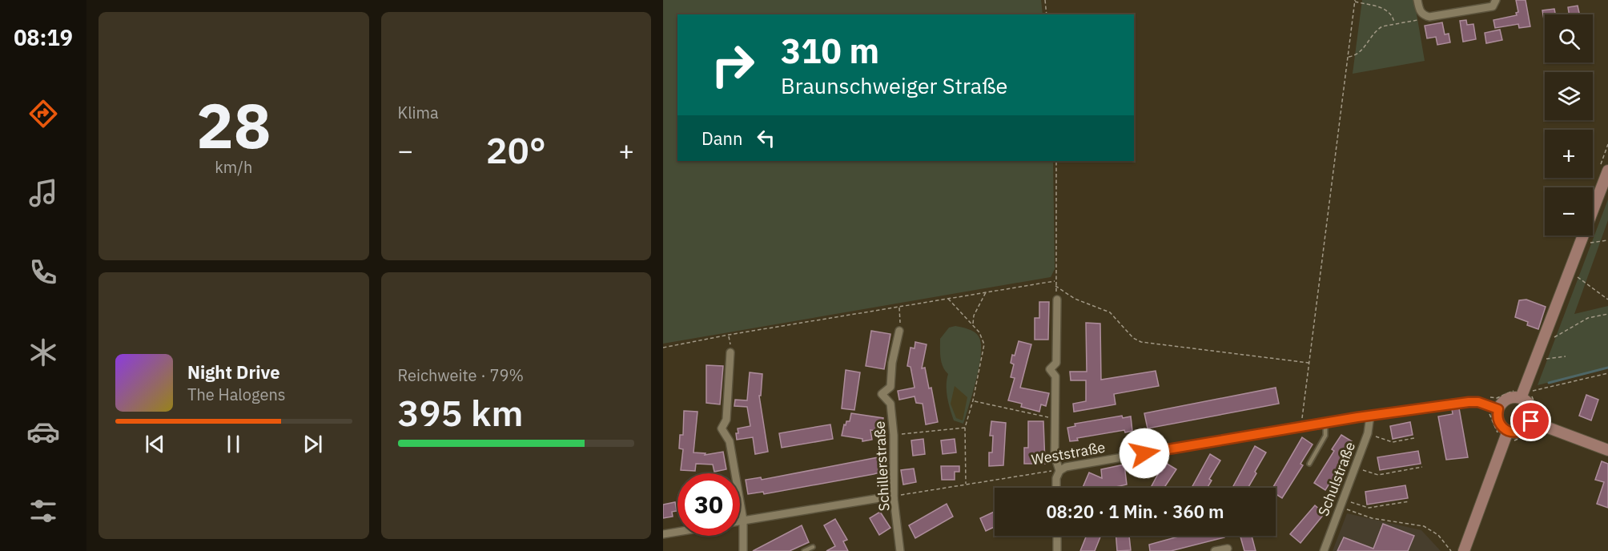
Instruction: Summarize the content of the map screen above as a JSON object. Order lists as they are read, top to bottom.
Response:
{
  "streets": {
    "street": ["Weststraße", "Schillerstraße", "Schulstraße"]
  },
  "crossings": [
    ["Weststraße", "Schillerstraße"],
    ["Weststraße", "Schulstraße"]
  ],
  "page": {
    "tabs": "08:19",
    "tile": [
      ["28", "km/h"],
      "Klima",
      ["Reichweite · 79%", "395 km"]
    ],
    "map_buttons": ["+", "−"],
    "turn": ["310 m", "Braunschweiger Straße"],
    "then": "Dann",
    "heat": ["−", "20°", "+"],
    "song": ["Night Drive", "The Halogens"],
    "limit": "30",
    "trip": "08:20 · 1 Min. · 360 m"
  }
}
